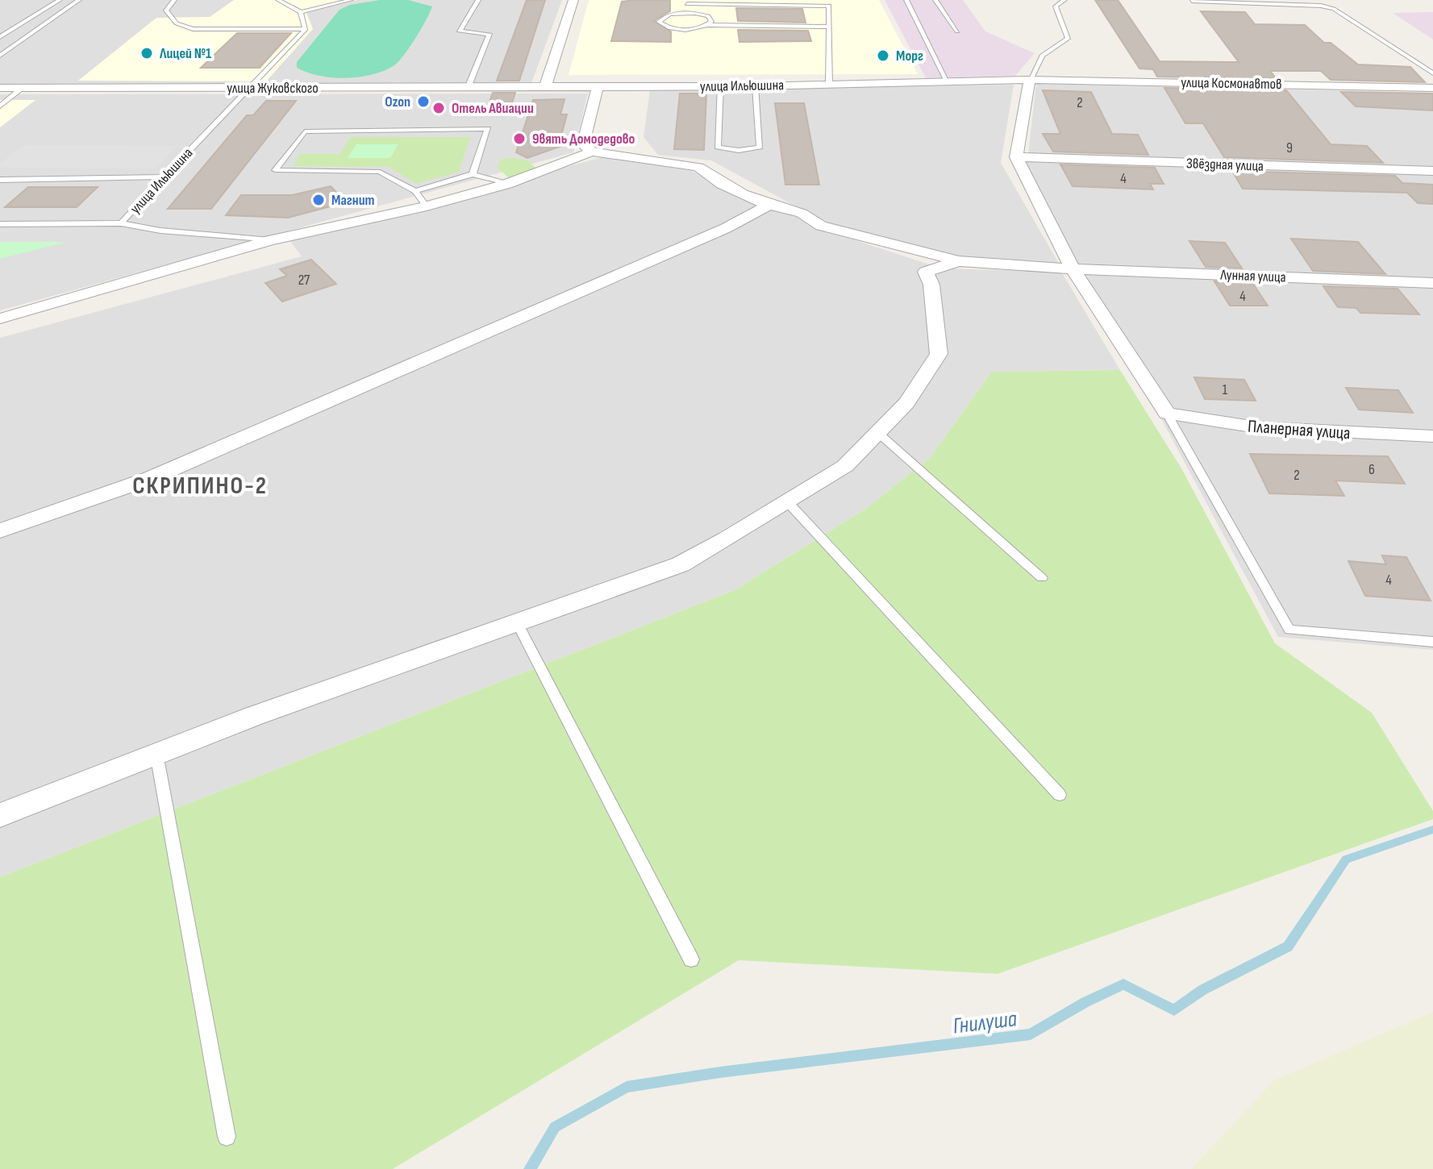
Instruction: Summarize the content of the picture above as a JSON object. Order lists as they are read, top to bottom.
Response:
{
  "streets": {
    "street": [
      "улица Космонавтов",
      "улица Ильюшина",
      "улица Жуковского",
      "Звёздная улица",
      "Лунная улица",
      "Планерная улица"
    ]
  },
  "crossings": [
    ["улица Космонавтов", "улица Ильюшина"],
    ["улица Ильюшина", "улица Жуковского"]
  ],
  "districts": ["СКРИПИНО-2"],
  "water": ["Гнилуша"],
  "places": [
    "Лицей №1",
    "Морг",
    "Ozon",
    "Отель Авиации",
    "9вять Домодедово",
    "Магнит"
  ],
  "house_numbers": [
    "2",
    "9",
    "4",
    "27",
    "4",
    "1",
    "6",
    "2",
    "4"
  ]
}
